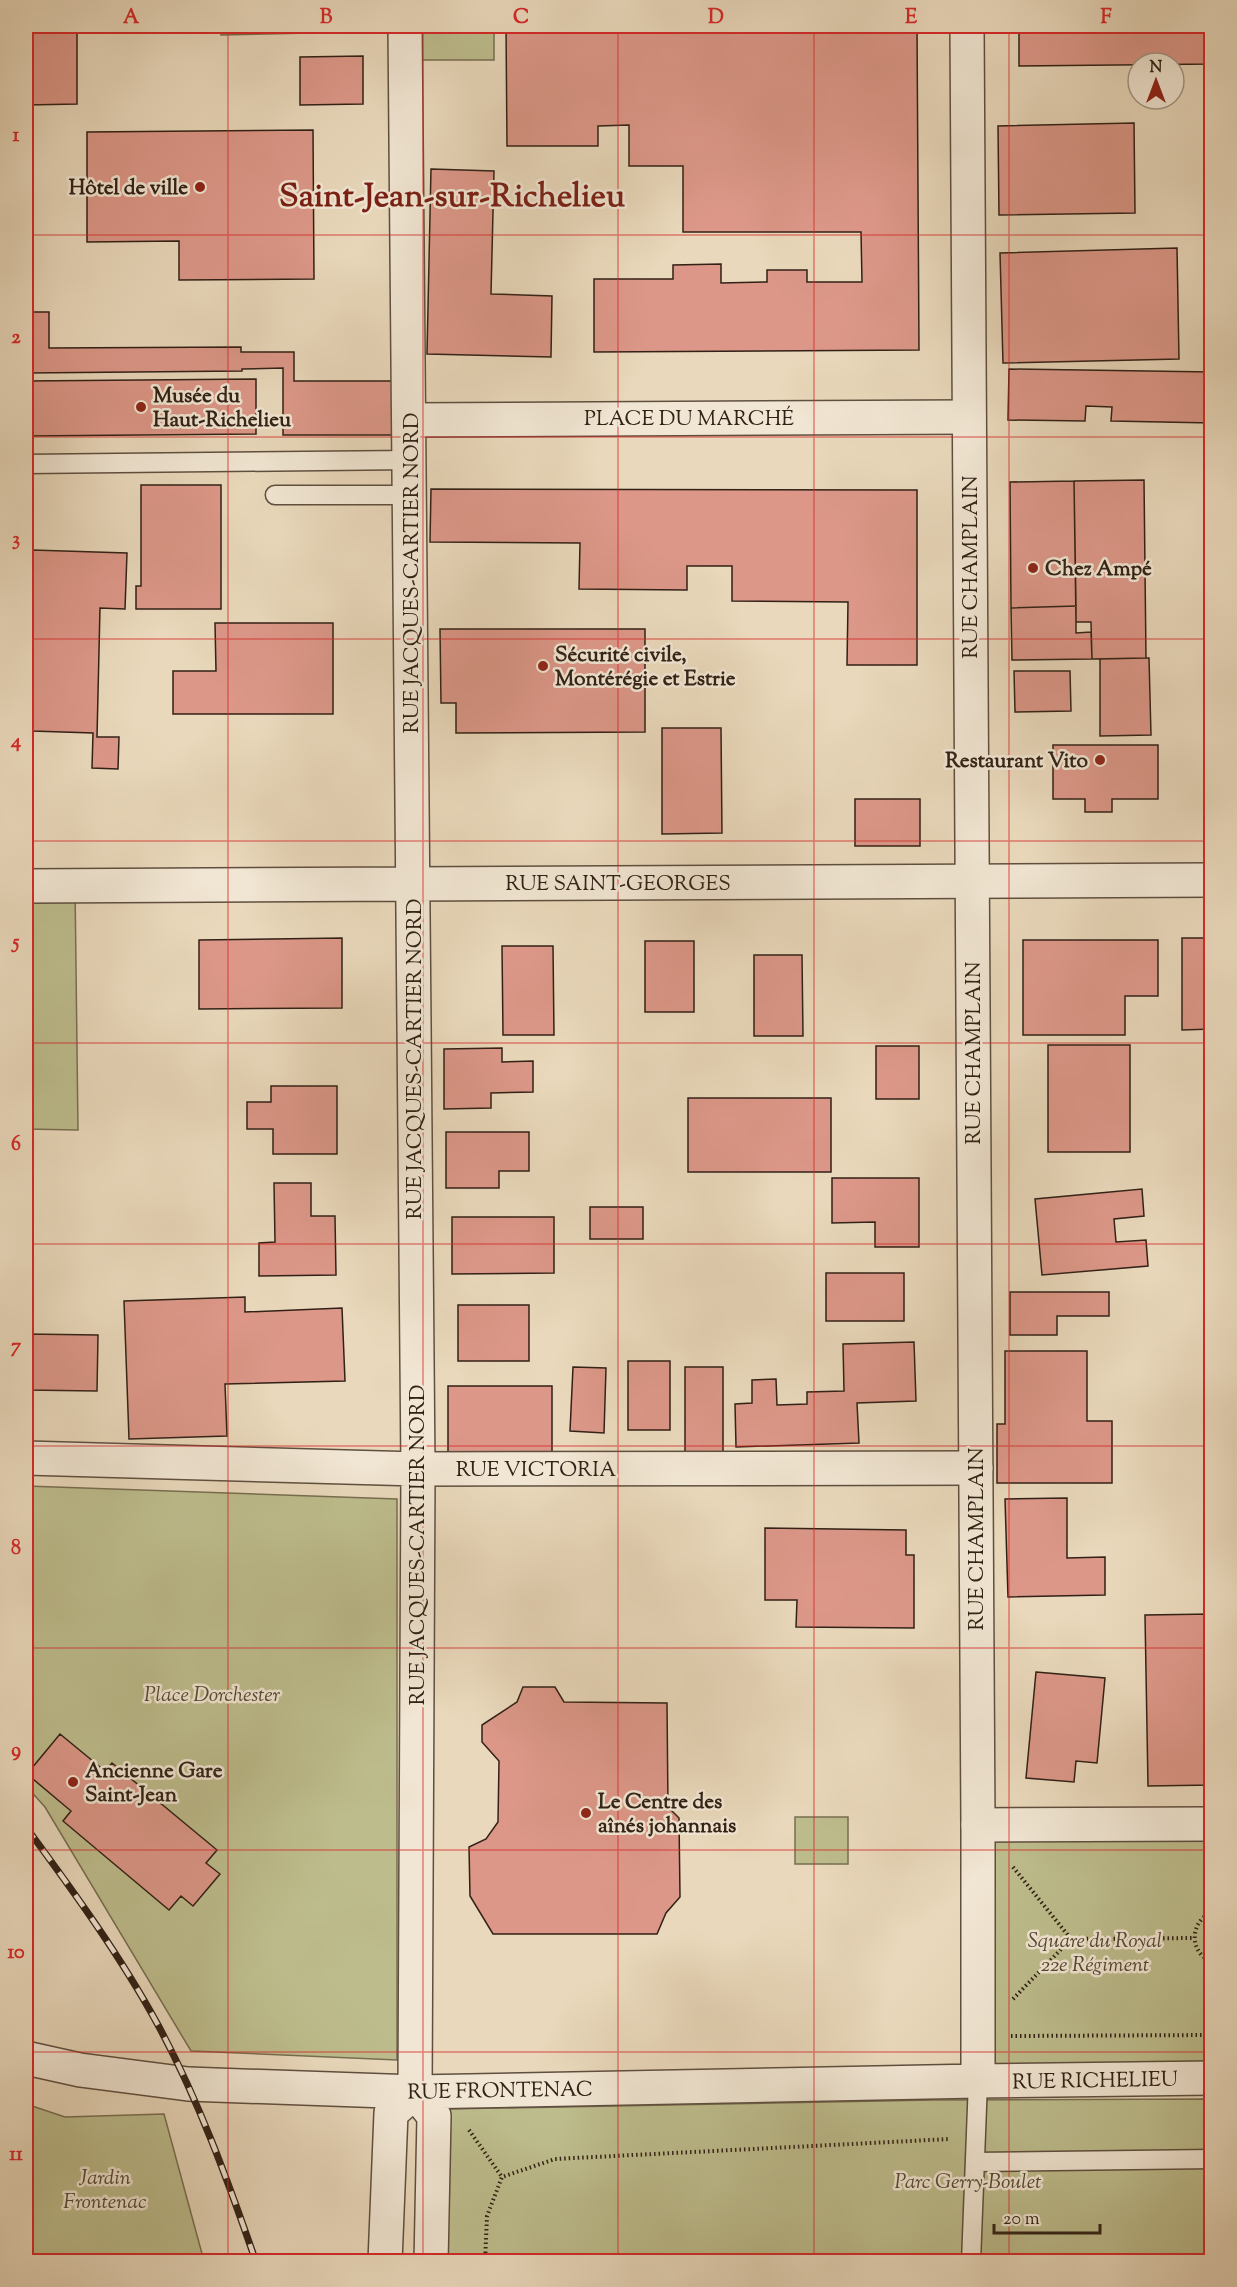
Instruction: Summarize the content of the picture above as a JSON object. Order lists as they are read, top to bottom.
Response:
{
  "streets": {
    "street": [
      "PLACE DU MARCHÉ",
      "RUE CHAMPLAIN",
      "RUE JACQUES-CARTIER NORD",
      "RUE SAINT-GEORGES",
      "RUE VICTORIA",
      "RUE RICHELIEU",
      "RUE FRONTENAC"
    ]
  },
  "crossings": [
    ["PLACE DU MARCHÉ", "RUE CHAMPLAIN"],
    ["PLACE DU MARCHÉ", "RUE JACQUES-CARTIER NORD"],
    ["RUE CHAMPLAIN", "RUE SAINT-GEORGES"],
    ["RUE CHAMPLAIN", "RUE VICTORIA"],
    ["RUE CHAMPLAIN", "RUE RICHELIEU"],
    ["RUE CHAMPLAIN", "RUE FRONTENAC"],
    ["RUE JACQUES-CARTIER NORD", "RUE SAINT-GEORGES"],
    ["RUE JACQUES-CARTIER NORD", "RUE VICTORIA"],
    ["RUE JACQUES-CARTIER NORD", "RUE FRONTENAC"],
    ["RUE RICHELIEU", "RUE FRONTENAC"]
  ],
  "districts": ["Saint-Jean-sur-Richelieu"],
  "parks": [
    "Place Dorchester",
    "Square du Royal 22e Régiment",
    "Jardin Frontenac",
    "Parc Gerry-Boulet"
  ],
  "places": [
    "Hôtel de ville",
    "Musée du Haut-Richelieu",
    "Chez Ampé",
    "Sécurité civile, Montérégie et Estrie",
    "Restaurant Vito",
    "Ancienne Gare Saint-Jean",
    "Le Centre des aînés johannais"
  ],
  "scale_bar": "20 m",
  "north": "top",
  "grid": {
    "columns": [
      "A",
      "B",
      "C",
      "D",
      "E",
      "F"
    ],
    "rows": [
      "1",
      "2",
      "3",
      "4",
      "5",
      "6",
      "7",
      "8",
      "9",
      "10",
      "11"
    ]
  }
}
